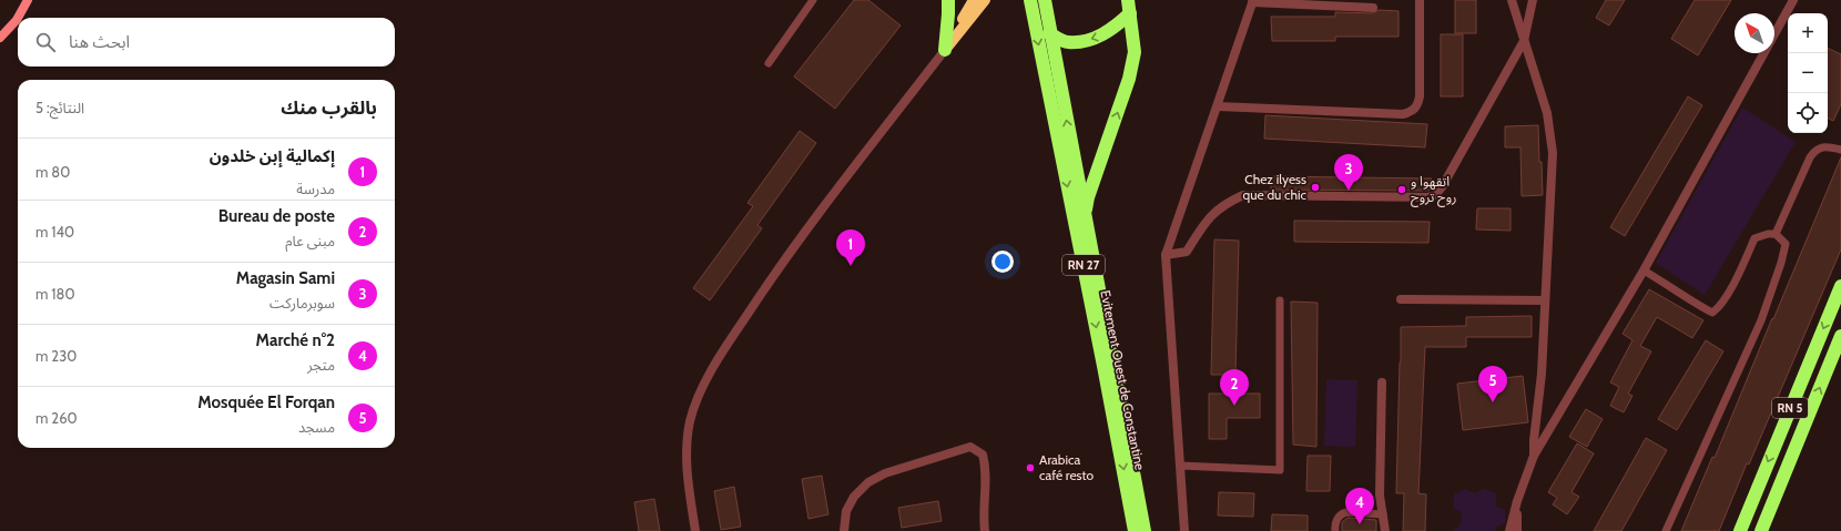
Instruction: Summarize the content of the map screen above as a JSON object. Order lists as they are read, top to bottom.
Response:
{
  "streets": {
    "highway": ["RN 27", "Evitement Ouest de Constantine", "RN 5"]
  },
  "places": ["Chez ilyess que du chic", "اتقهوا و روح تروح", "Arabica café resto"],
  "north": "top left",
  "page": {
    "map_buttons": ["+", "−"],
    "search": "ابحث هنا",
    "heading": ["بالقرب منك", "النتائج: 5"],
    "list": [
      {
        "mark": "1",
        "name": "إكمالية إبن خلدون",
        "note": "مدرسة",
        "value": "80 m"
      },
      {
        "mark": "2",
        "name": "Bureau de poste",
        "note": "مبنى عام",
        "value": "140 m"
      },
      {
        "mark": "3",
        "name": "Magasin Sami",
        "note": "سوبرماركت",
        "value": "180 m"
      },
      {
        "mark": "4",
        "name": "Marché n°2",
        "note": "متجر",
        "value": "230 m"
      },
      {
        "mark": "5",
        "name": "Mosquée El Forqan",
        "note": "مسجد",
        "value": "260 m"
      }
    ],
    "pins": [
      "3",
      "1",
      "5",
      "2",
      "4"
    ]
  }
}
